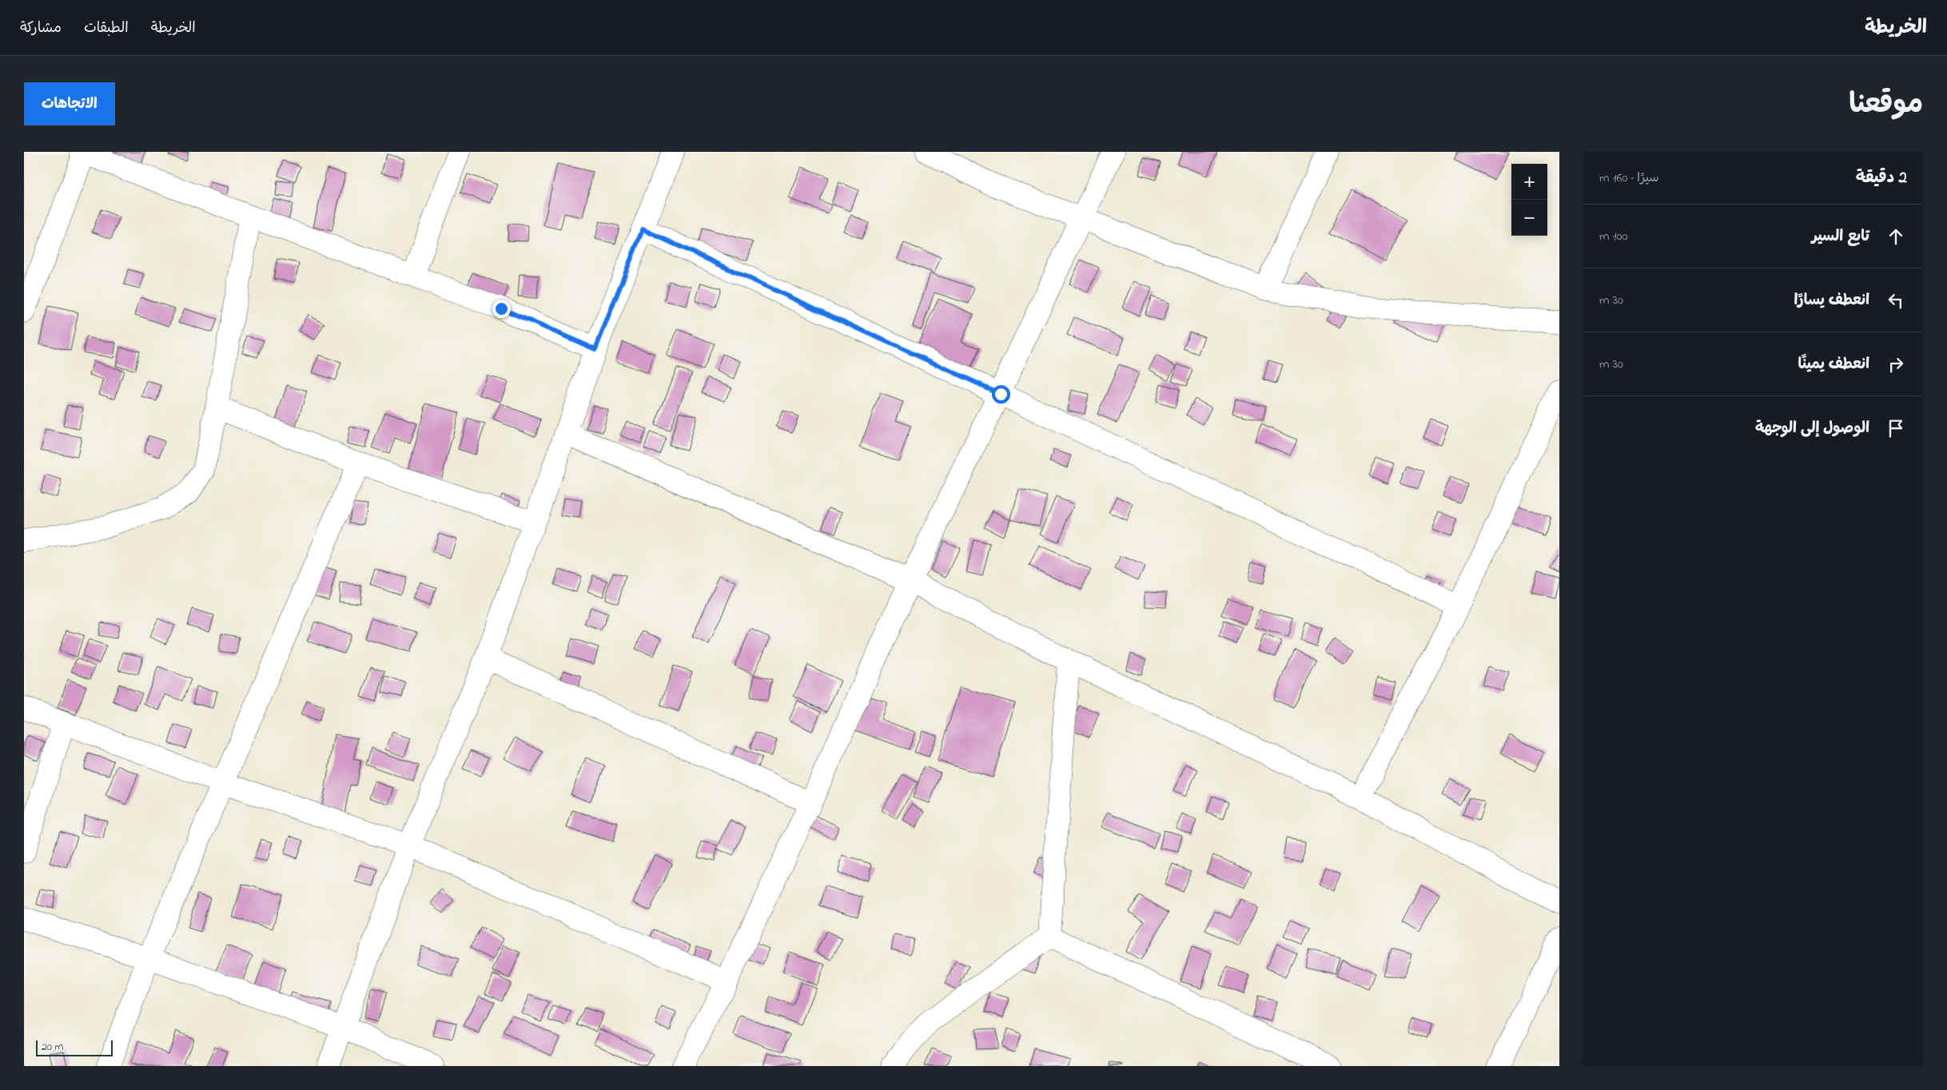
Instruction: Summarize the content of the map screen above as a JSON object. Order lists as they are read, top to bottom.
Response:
{
  "scale_bar": "20 m",
  "page": {
    "header": "الخريطة",
    "nav": ["الخريطة", "الطبقات", "مشاركة"],
    "title": "موقعنا",
    "buttons": "الاتجاهات",
    "heading": ["2 دقيقة", "سيرًا · 160 m"],
    "map_buttons": ["+", "−"],
    "list": [
      ["تابع السير", "100 m"],
      ["انعطف يسارًا", "30 m"],
      ["انعطف يمينًا", "30 m"],
      "الوصول إلى الوجهة"
    ],
    "scale": "20 m"
  }
}
